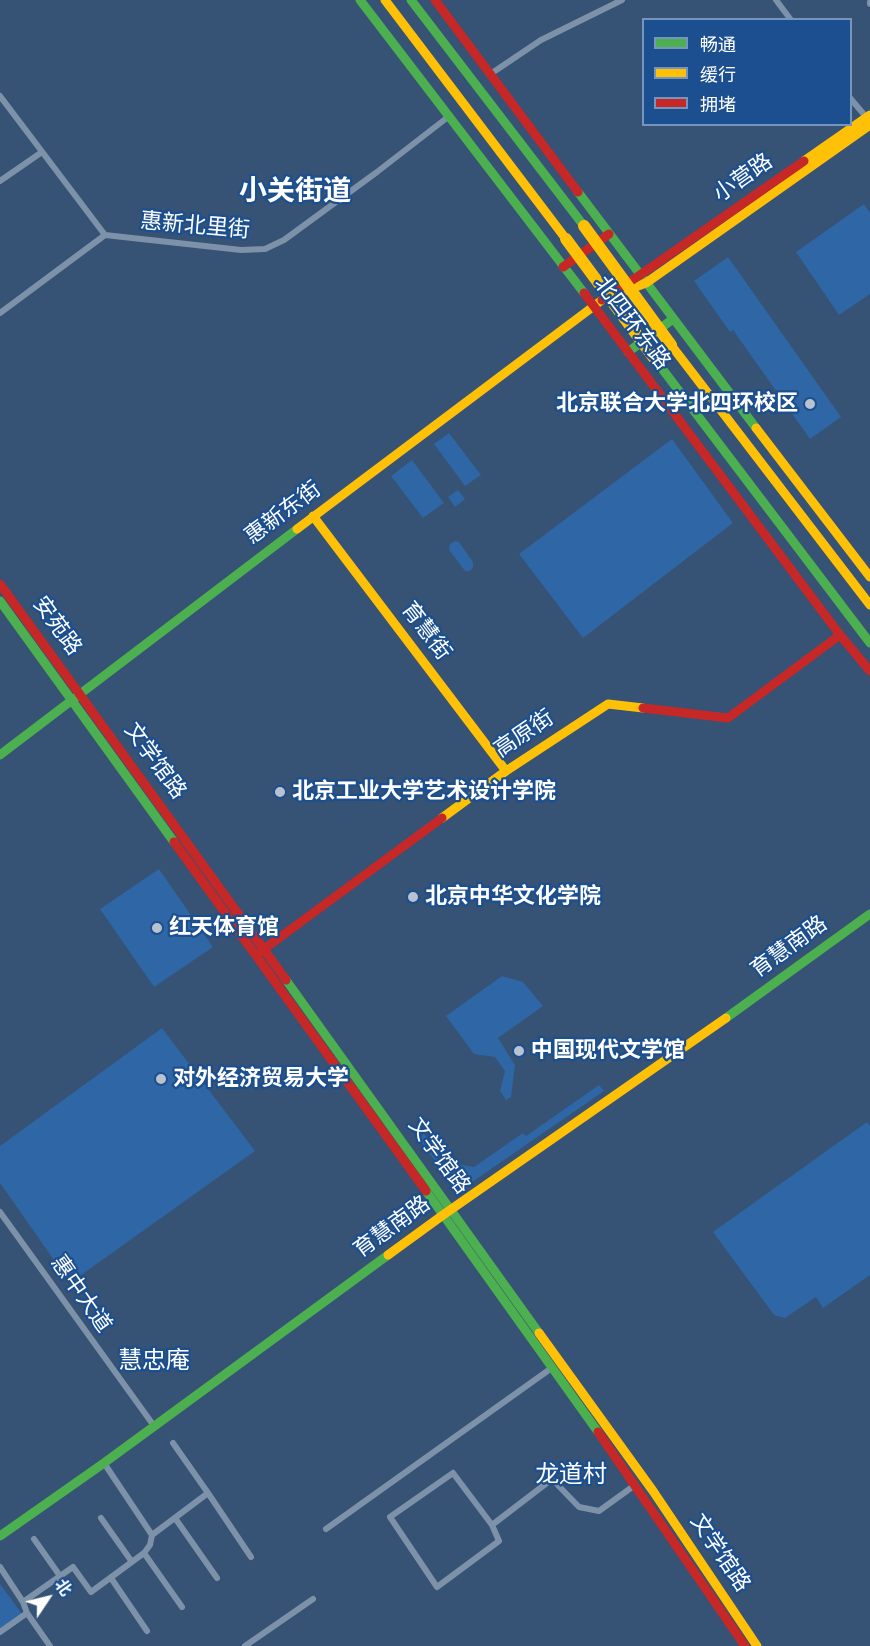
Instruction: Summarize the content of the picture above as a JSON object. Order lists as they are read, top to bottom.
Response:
{
  "streets": {
    "main road": [
      "小营路",
      "北四环东路",
      "惠新东街",
      "安苑路",
      "育慧街",
      "高原街",
      "文学馆路",
      "育慧南路"
    ],
    "street": ["惠新北里街", "惠中大道"]
  },
  "crossings": [
    ["小营路", "北四环东路"],
    ["小营路", "惠新东街"],
    ["惠新北里街", "北四环东路"],
    ["北四环东路", "惠新东街"],
    ["北四环东路", "高原街"],
    ["惠新东街", "安苑路"],
    ["惠新东街", "育慧街"],
    ["惠新东街", "文学馆路"],
    ["安苑路", "文学馆路"],
    ["育慧街", "高原街"],
    ["高原街", "文学馆路"],
    ["文学馆路", "育慧南路"],
    ["育慧南路", "惠中大道"]
  ],
  "districts": ["小关街道", "慧忠庵", "龙道村"],
  "places": [
    "北京联合大学北四环校区",
    "北京工业大学艺术设计学院",
    "北京中华文化学院",
    "红天体育馆",
    "中国现代文学馆",
    "对外经济贸易大学"
  ],
  "legend": ["畅通", "缓行", "拥堵"],
  "north": "top right"
}
